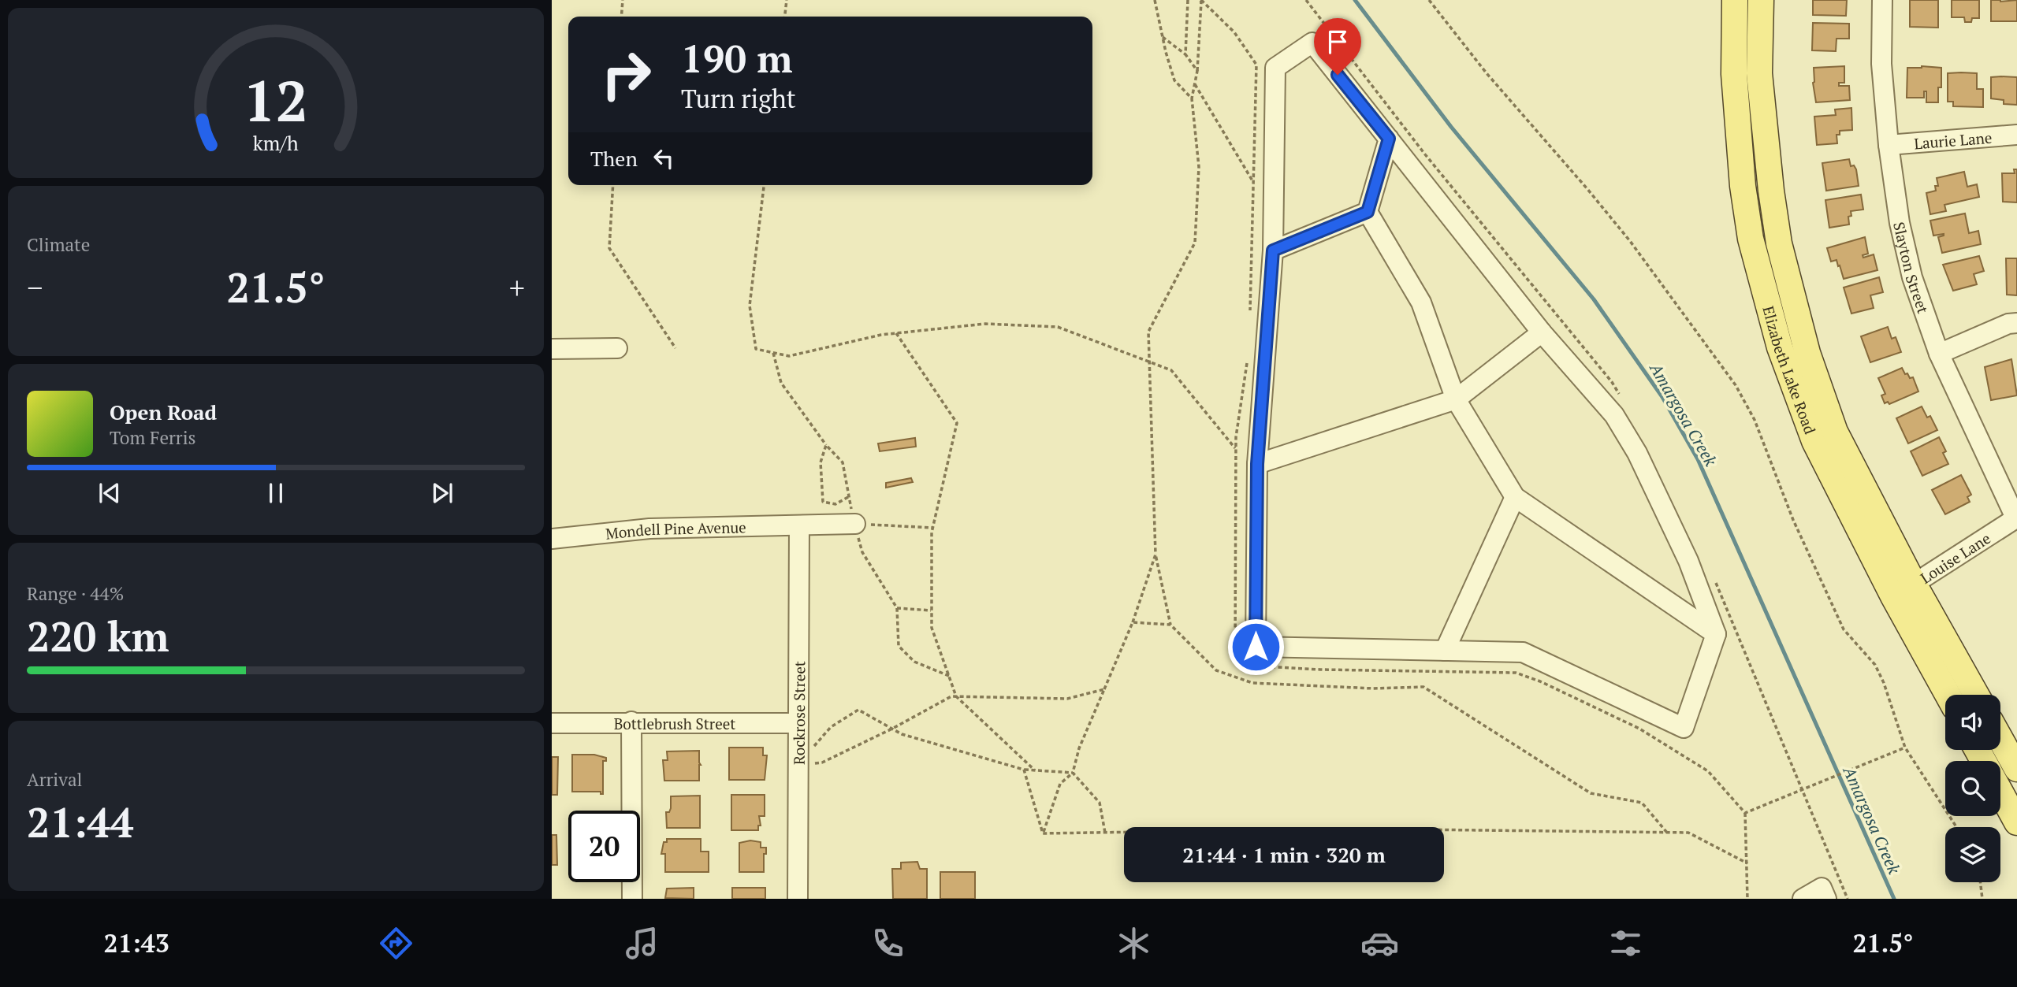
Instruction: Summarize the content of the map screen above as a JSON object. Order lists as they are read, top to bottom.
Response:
{
  "streets": {
    "main road": ["Elizabeth Lake Road"],
    "street": [
      "Laurie Lane",
      "Slayton Street",
      "Mondell Pine Avenue",
      "Louise Lane",
      "Rockrose Street",
      "Bottlebrush Street"
    ]
  },
  "crossings": [
    ["Laurie Lane", "Slayton Street"],
    ["Slayton Street", "Louise Lane"],
    ["Elizabeth Lake Road", "Louise Lane"],
    ["Mondell Pine Avenue", "Rockrose Street"],
    ["Rockrose Street", "Bottlebrush Street"]
  ],
  "water": ["Amargosa Creek"],
  "page": {
    "turn": ["190 m", "Turn right"],
    "then": "Then",
    "tile": [
      "Climate",
      ["Range · 44%", "220 km"],
      ["Arrival", "21:44"]
    ],
    "heat": ["−", "21.5°", "+"],
    "song": ["Open Road", "Tom Ferris"],
    "limit": "20",
    "trip": "21:44 · 1 min · 320 m",
    "tabs": ["21:43", "21.5°"],
    "gauge": ["12", "km/h"]
  }
}
